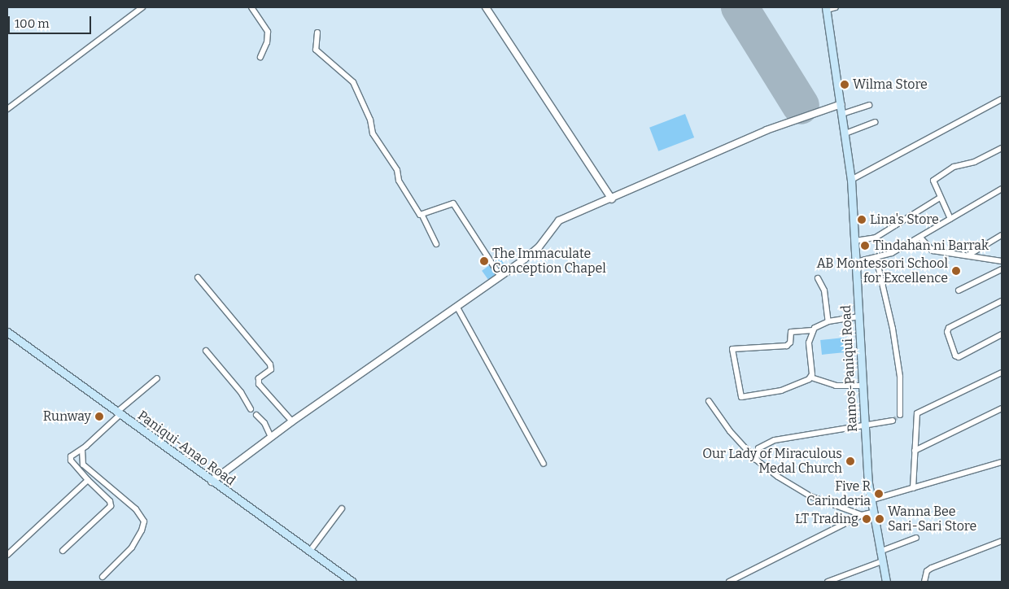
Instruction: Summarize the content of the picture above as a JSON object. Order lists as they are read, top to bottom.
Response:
{
  "streets": {
    "main road": ["Ramos-Paniqui Road", "Paniqui-Anao Road"]
  },
  "places": [
    "Wilma Store",
    "Lina's Store",
    "Tindahan ni Barrak",
    "The Immaculate Conception Chapel",
    "AB Montessori School for Excellence",
    "Runway",
    "Our Lady of Miraculous Medal Church",
    "Five R Carinderia",
    "LT Trading",
    "Wanna Bee Sari-Sari Store"
  ],
  "scale_bar": "100 m"
}
